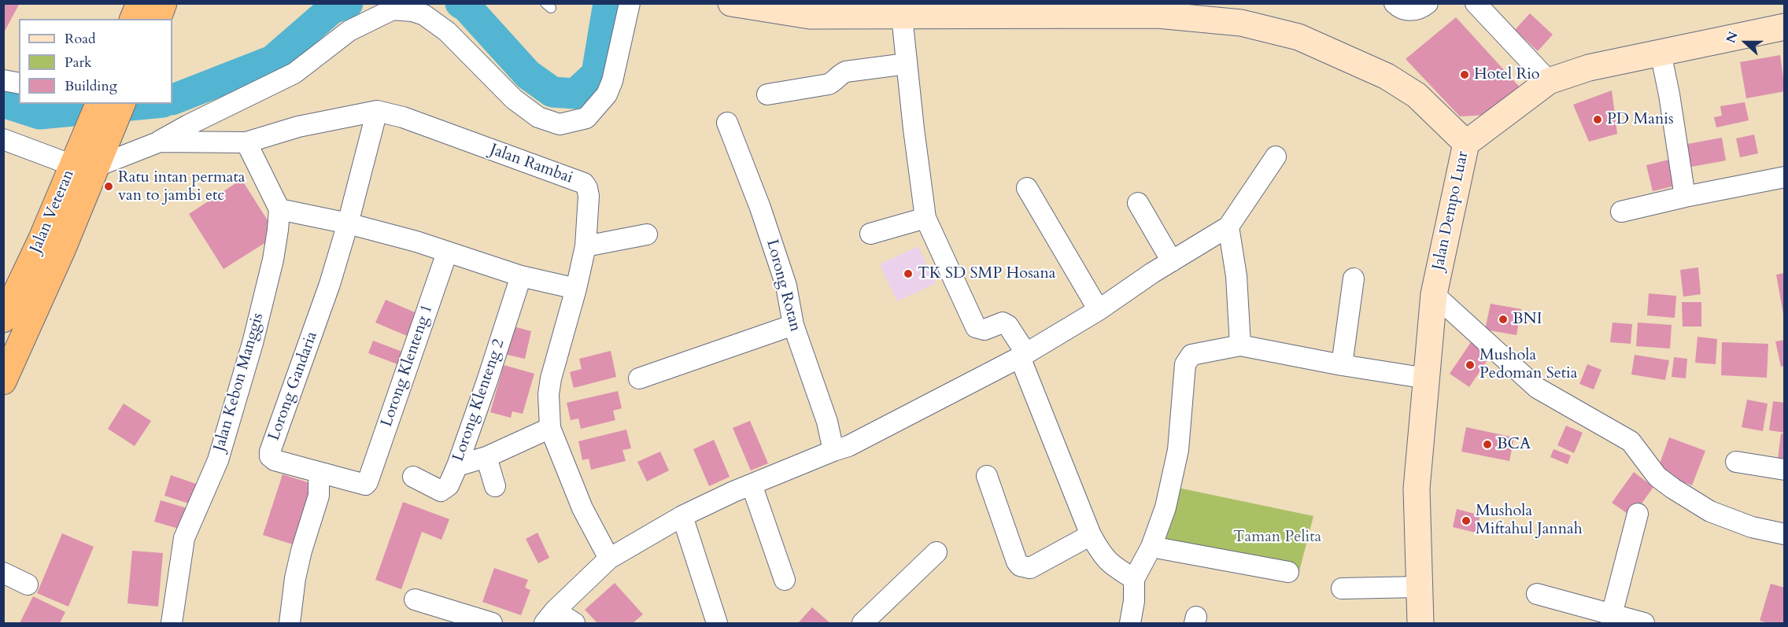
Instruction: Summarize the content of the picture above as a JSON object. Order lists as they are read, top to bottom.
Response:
{
  "streets": {
    "highway": ["Jalan Veteran"],
    "street": [
      "Jalan Rambai",
      "Jalan Dempo Luar",
      "Lorong Rotan",
      "Lorong Klenteng 1",
      "Jalan Kebon Manggis",
      "Lorong Gandaria",
      "Lorong Klenteng 2"
    ]
  },
  "crossings": [
    ["Jalan Rambai", "Jalan Veteran"],
    ["Jalan Rambai", "Lorong Gandaria"],
    ["Lorong Klenteng 1", "Lorong Gandaria"]
  ],
  "parks": ["Taman Pelita"],
  "places": [
    "Hotel Rio",
    "PD Manis",
    "Ratu intan permata van to jambi etc",
    "TK SD SMP Hosana",
    "BNI",
    "Mushola Pedoman Setia",
    "BCA",
    "Mushola Miftahul Jannah"
  ],
  "legend": ["Road", "Park", "Building"],
  "north": "left"
}
